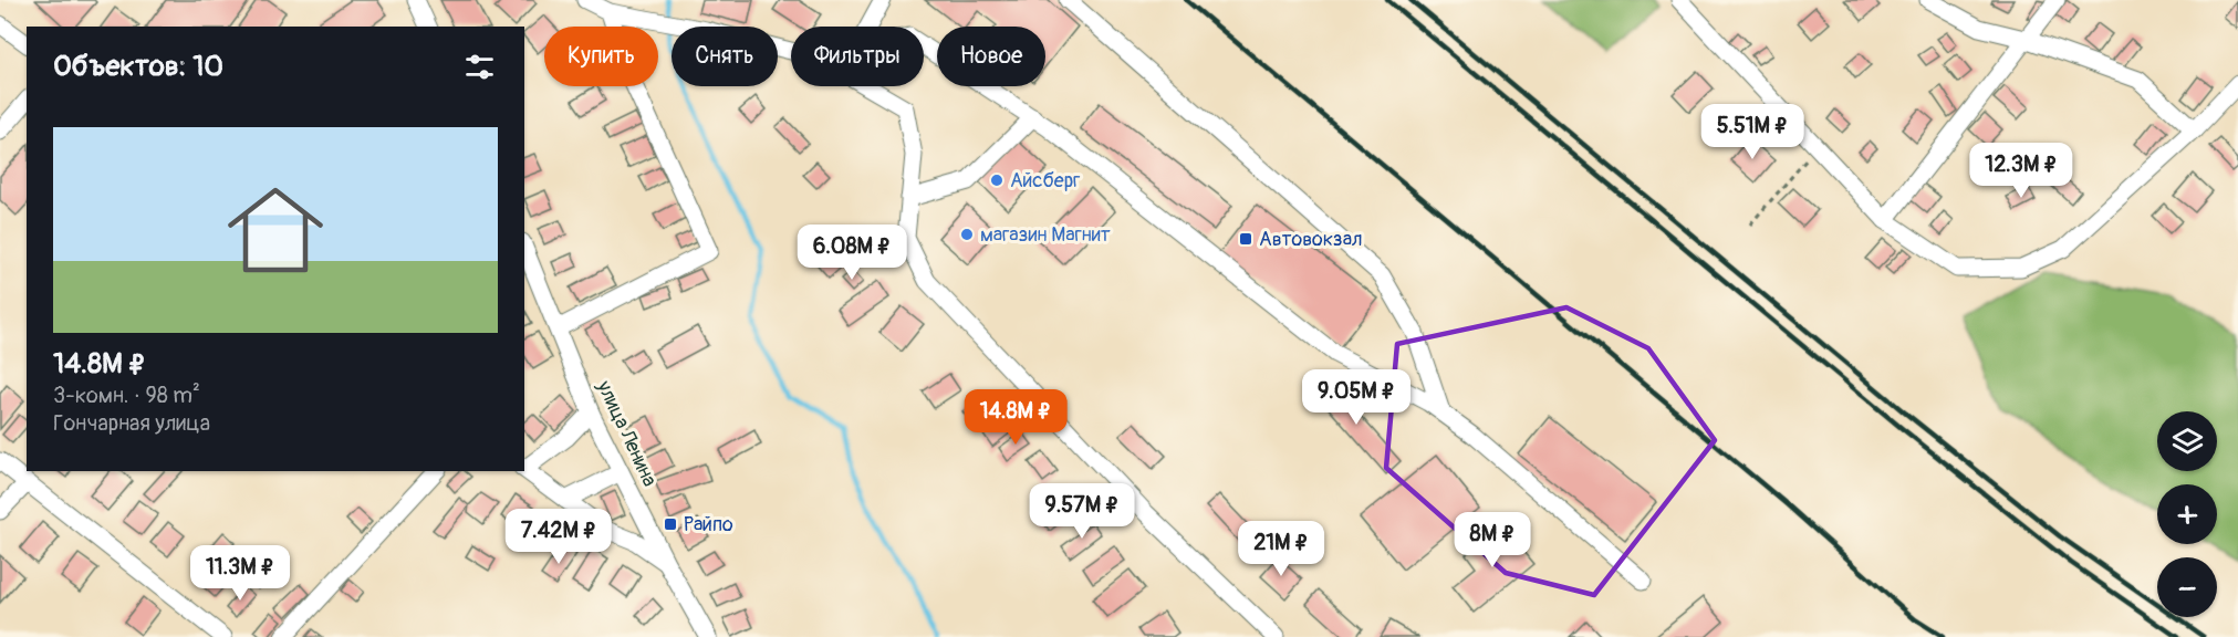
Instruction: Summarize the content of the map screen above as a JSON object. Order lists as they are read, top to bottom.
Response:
{
  "streets": {
    "street": ["улица Ленина"]
  },
  "places": {
    "other": ["Айсберг", "магазин Магнит"],
    "transit": ["Автовокзал", "Райпо"]
  },
  "page": {
    "chip": [
      "Купить",
      "Снять",
      "Фильтры",
      "Новое"
    ],
    "heading": "Объектов: 10",
    "price": [
      "5.51M ₽",
      "12.3M ₽",
      "6.08M ₽",
      "9.05M ₽",
      "14.8M ₽",
      "9.57M ₽",
      "7.42M ₽",
      "8M ₽",
      "21M ₽",
      "11.3M ₽"
    ],
    "list": [
      {
        "name": "14.8M ₽",
        "note": "3-комн. · 98 m² · Гончарная улица"
      }
    ],
    "map_buttons": ["+", "−"]
  }
}
